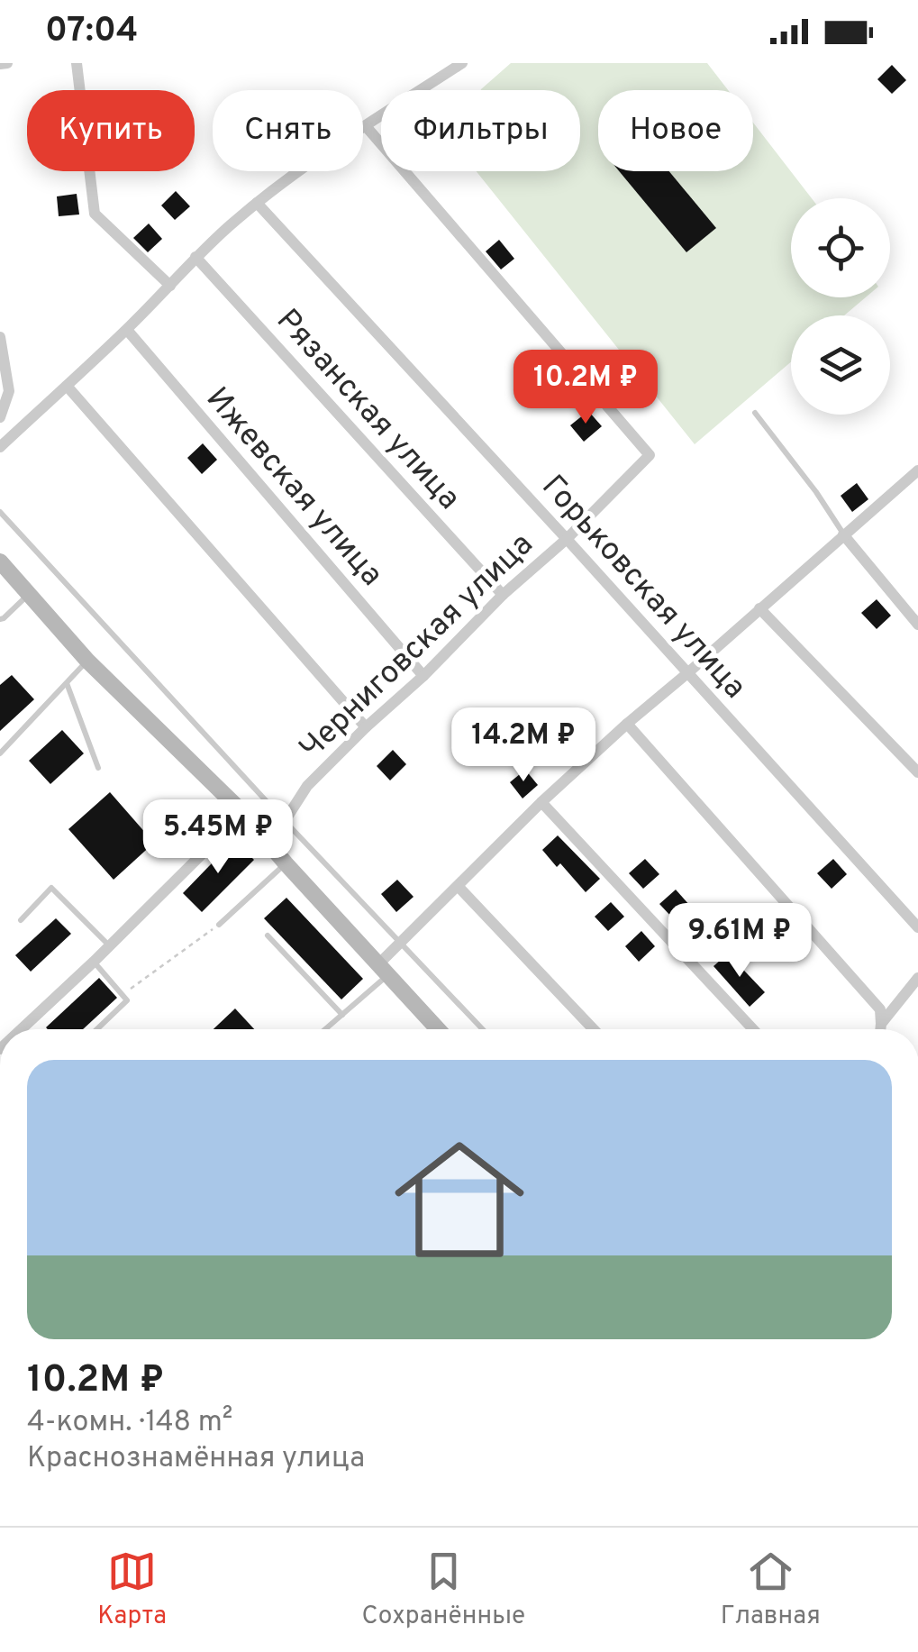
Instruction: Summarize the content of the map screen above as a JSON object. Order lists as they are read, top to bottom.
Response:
{
  "streets": {
    "street": [
      "Рязанская улица",
      "Ижевская улица",
      "Горьковская улица",
      "Черниговская улица"
    ]
  },
  "crossings": [
    ["Рязанская улица", "Черниговская улица"],
    ["Ижевская улица", "Черниговская улица"],
    ["Горьковская улица", "Черниговская улица"]
  ],
  "page": {
    "status": "07:04",
    "chip": [
      "Купить",
      "Снять",
      "Фильтры",
      "Новое"
    ],
    "price": [
      "10.2M ₽",
      "14.2M ₽",
      "5.45M ₽",
      "9.61M ₽"
    ],
    "list": [
      {
        "name": "10.2M ₽",
        "note": "4-комн. · 148 m² · Краснознамённая улица"
      }
    ],
    "tabs": ["Карта", "Сохранённые", "Главная"]
  }
}
